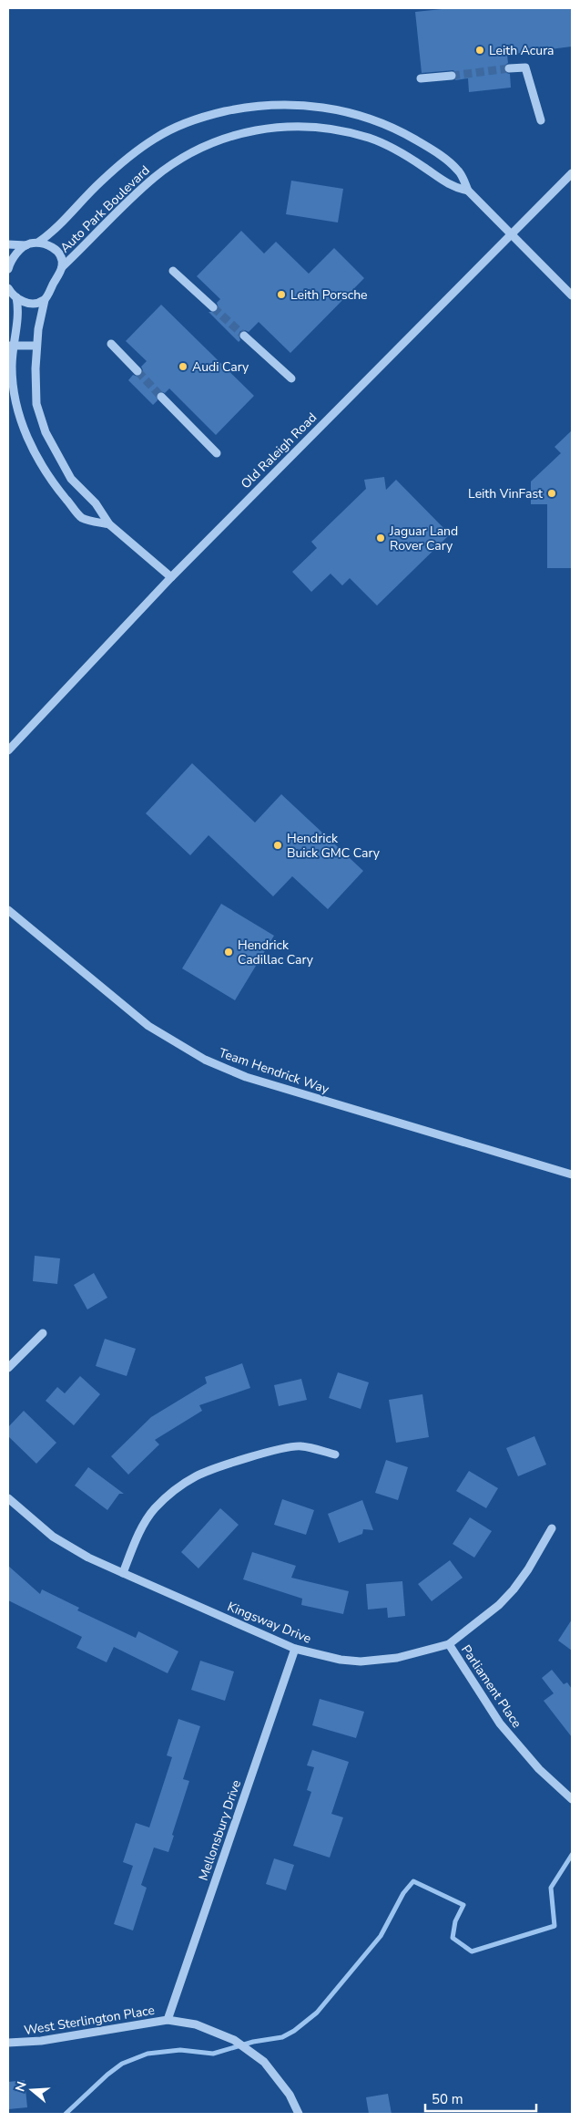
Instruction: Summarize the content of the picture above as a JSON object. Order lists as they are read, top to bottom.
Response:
{
  "streets": {
    "street": [
      "Auto Park Boulevard",
      "Old Raleigh Road",
      "Team Hendrick Way",
      "Kingsway Drive",
      "Parliament Place",
      "Mellonsbury Drive",
      "West Sterlington Place"
    ]
  },
  "crossings": [
    ["Auto Park Boulevard", "Old Raleigh Road"],
    ["Kingsway Drive", "Parliament Place"],
    ["Kingsway Drive", "Mellonsbury Drive"],
    ["Mellonsbury Drive", "West Sterlington Place"]
  ],
  "places": [
    "Leith Acura",
    "Leith Porsche",
    "Audi Cary",
    "Leith VinFast",
    "Jaguar Land Rover Cary",
    "Hendrick Buick GMC Cary",
    "Hendrick Cadillac Cary"
  ],
  "scale_bar": "50 m",
  "north": "left"
}
